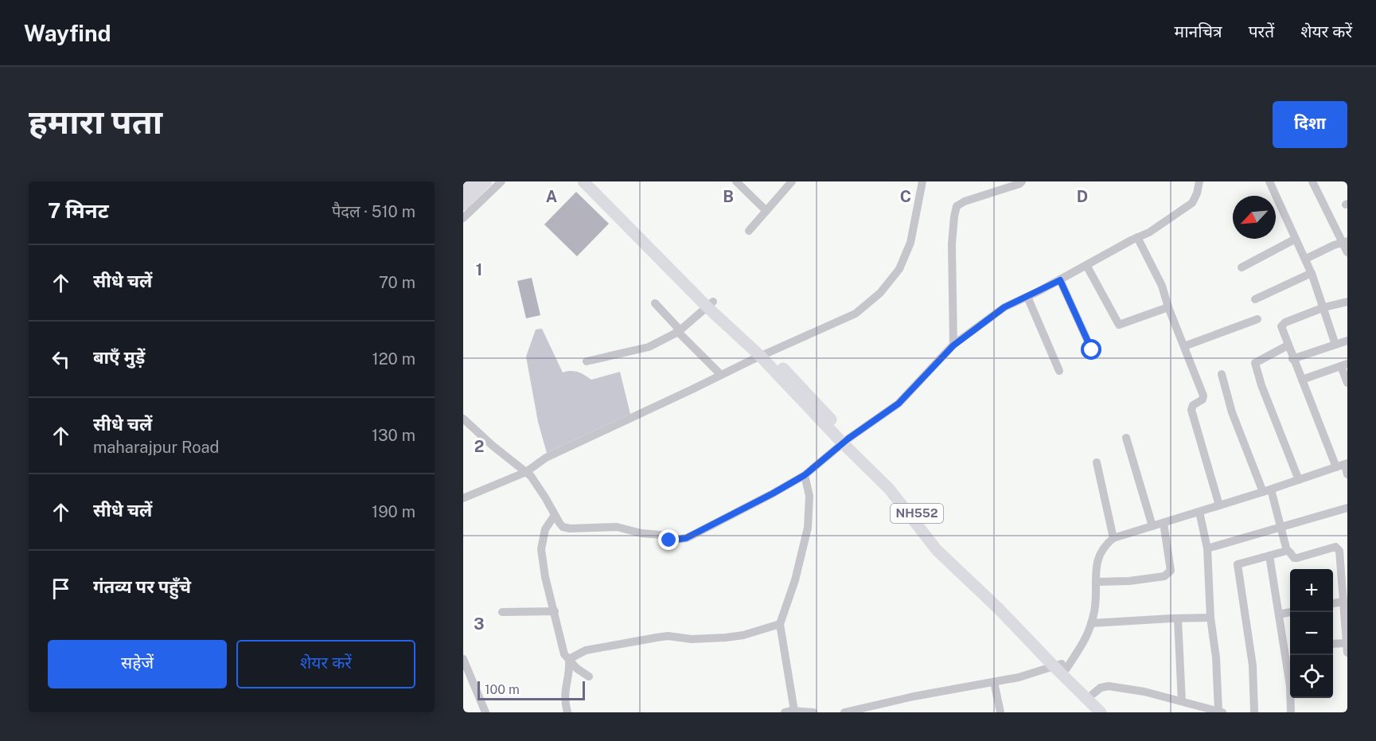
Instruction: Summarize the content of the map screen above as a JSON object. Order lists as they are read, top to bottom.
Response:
{
  "streets": {
    "highway": ["NH552"]
  },
  "scale_bar": "100 m",
  "north": "bottom left",
  "page": {
    "header": "Wayfind",
    "nav": ["मानचित्र", "परतें", "शेयर करें"],
    "buttons": [
      "दिशा",
      ["सहेजें", "शेयर करें"]
    ],
    "title": "हमारा पता",
    "heading": ["7 मिनट", "पैदल · 510 m"],
    "list": [
      ["सीधे चलें", "70 m"],
      ["बाएँ मुड़ें", "120 m"],
      ["सीधे चलें", "maharajpur Road", "130 m"],
      ["सीधे चलें", "190 m"],
      "गंतव्य पर पहुँचे"
    ],
    "map_buttons": ["+", "−"],
    "scale": "100 m"
  },
  "grid": {
    "columns": [
      "A",
      "B",
      "C",
      "D"
    ],
    "rows": ["1", "2", "3"]
  }
}
